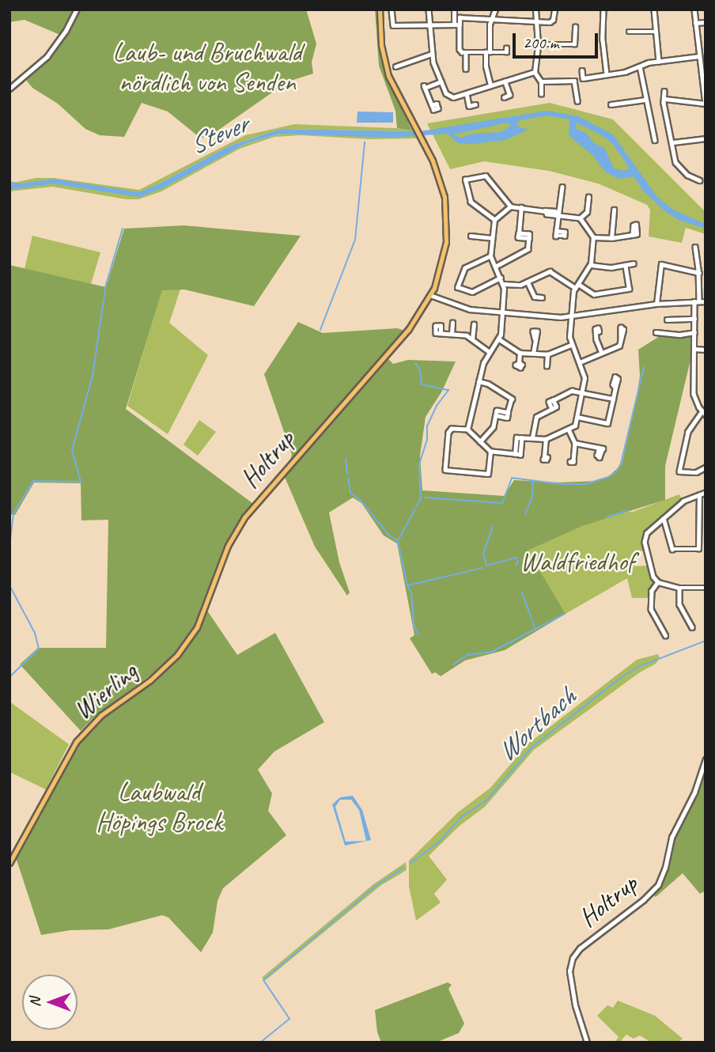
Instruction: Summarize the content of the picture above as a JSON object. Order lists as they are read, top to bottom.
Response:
{
  "streets": {
    "main road": ["Holtrup", "Wierling"]
  },
  "crossings": [
    ["Holtrup", "Wierling"]
  ],
  "water": ["Stever", "Wortbach"],
  "parks": ["Laub- und Bruchwald nördlich von Senden", "Waldfriedhof", "Laubwald Höpings Brock"],
  "scale_bar": "200 m",
  "north": "left"
}
